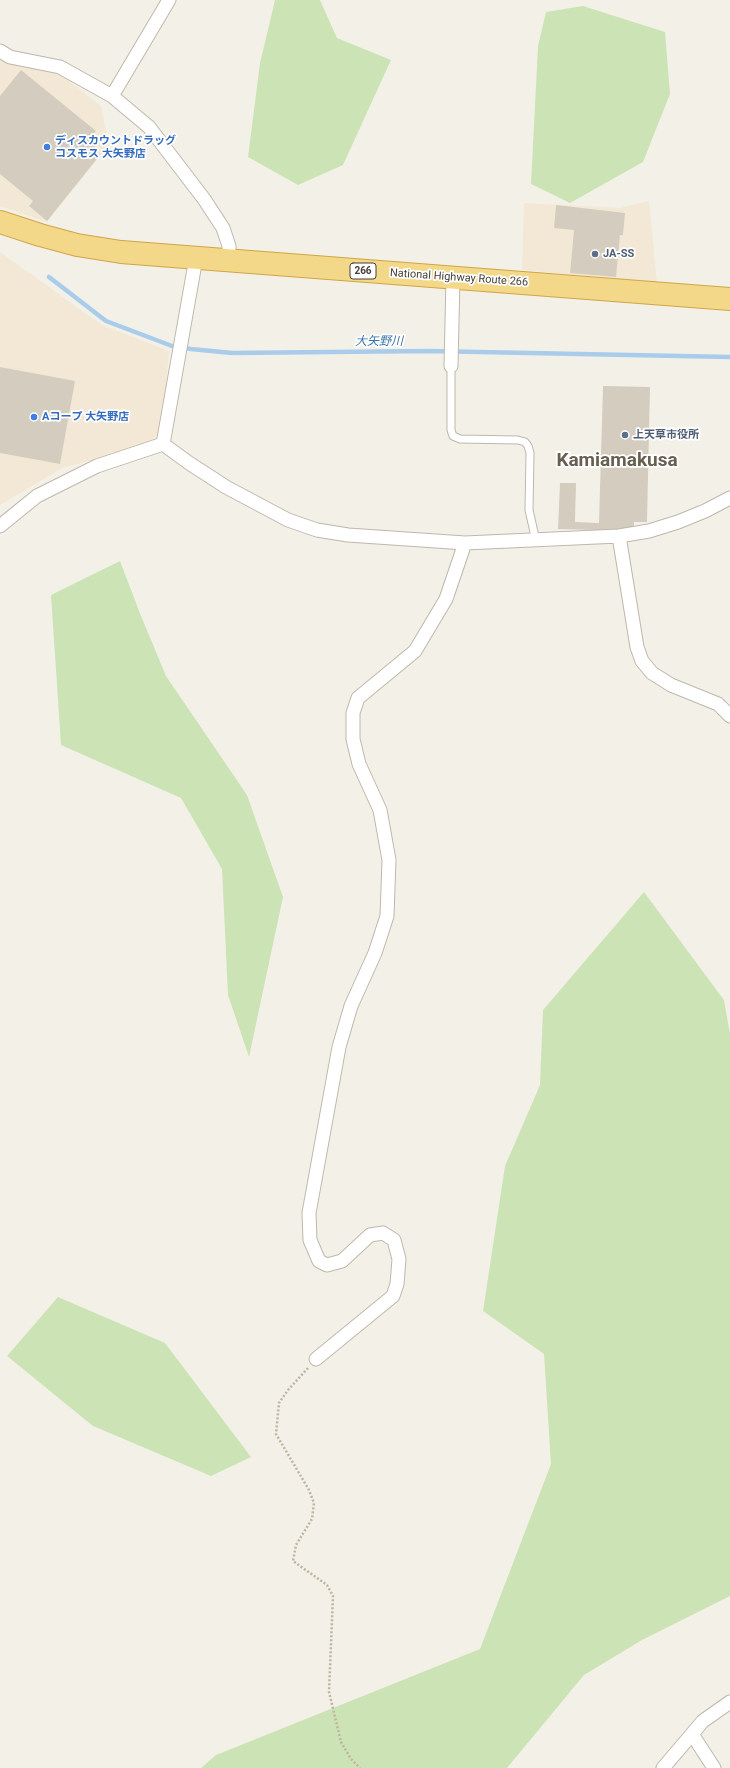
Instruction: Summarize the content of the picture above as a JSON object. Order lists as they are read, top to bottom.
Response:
{
  "streets": {
    "highway": ["266", "National Highway Route 266"]
  },
  "districts": ["Kamiamakusa"],
  "water": ["大矢野川"],
  "places": [
    "ディスカウントドラッグ コスモス 大矢野店",
    "JA-SS",
    "Aコープ 大矢野店",
    "上天草市役所"
  ]
}
